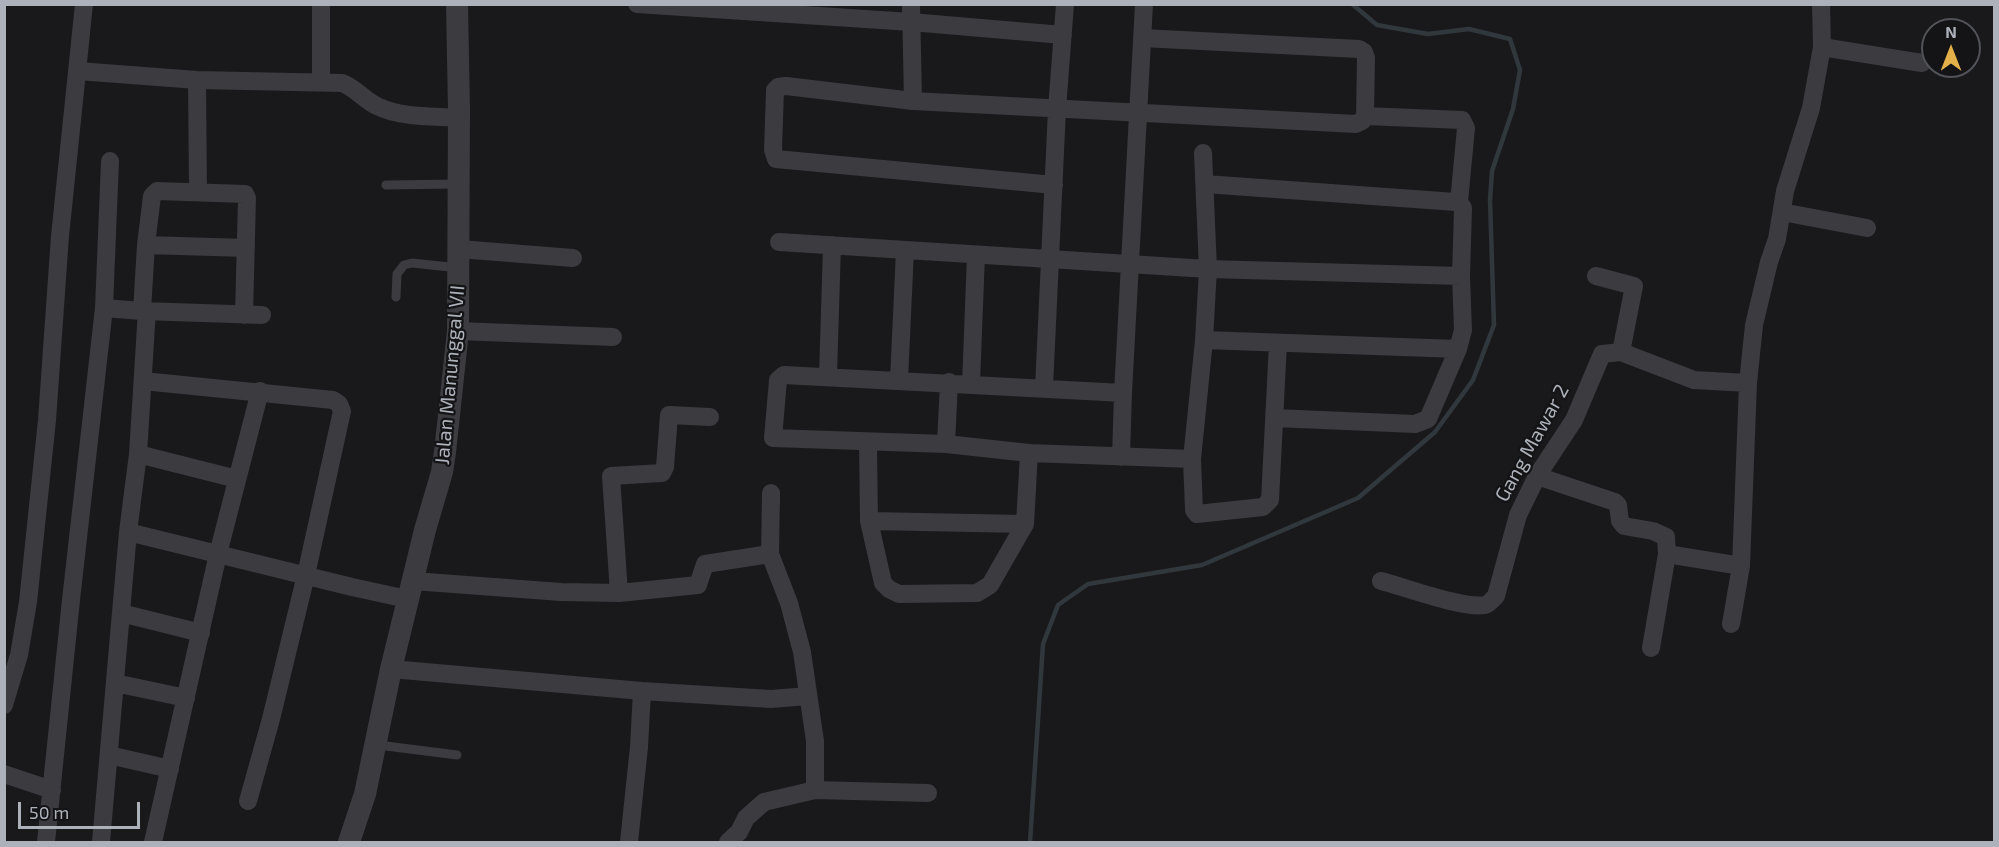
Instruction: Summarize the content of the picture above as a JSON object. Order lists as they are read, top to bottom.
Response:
{
  "streets": {
    "street": ["Jalan Manunggal VII", "Gang Mawar 2"]
  },
  "scale_bar": "50 m",
  "north": "top"
}
